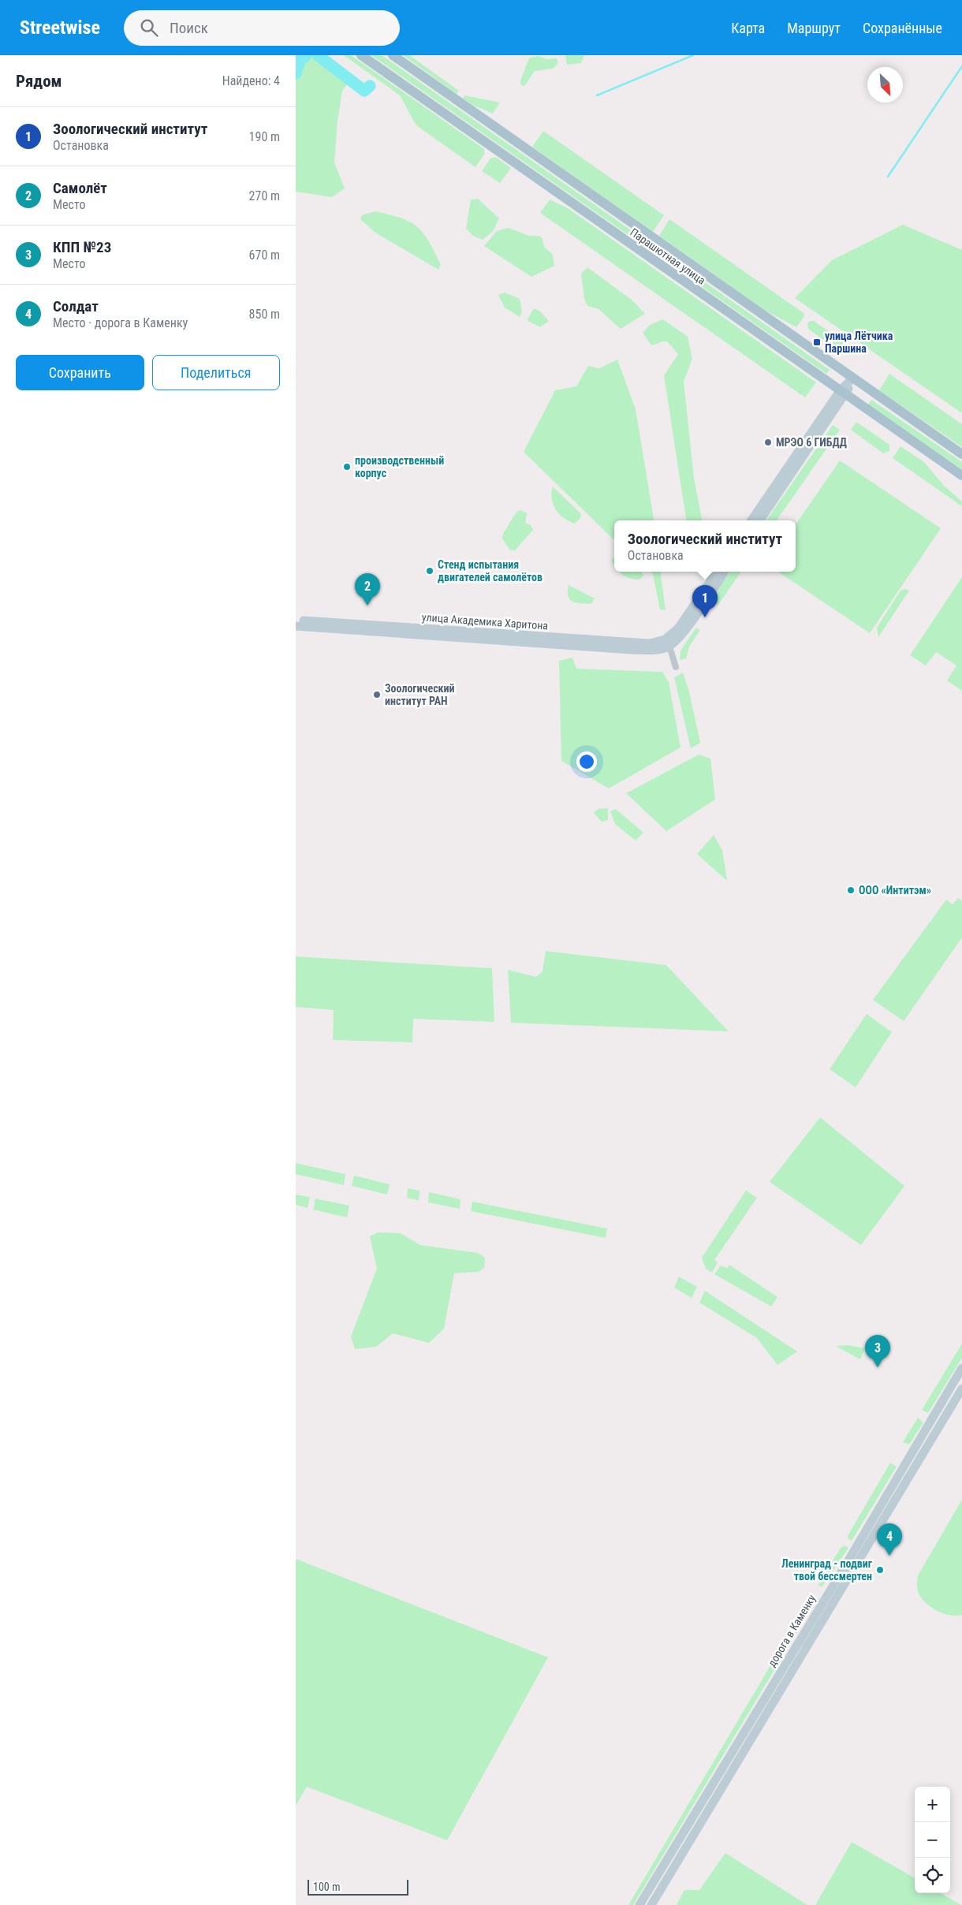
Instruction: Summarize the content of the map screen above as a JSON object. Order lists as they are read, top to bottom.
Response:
{
  "streets": {
    "main road": ["Парашютная улица"],
    "street": ["улица Академика Харитона", "дорога в Каменку"]
  },
  "places": {
    "transit": ["улица Лётчика Паршина"],
    "other": [
      "МРЭО 6 ГИБДД",
      "производственный корпус",
      "Стенд испытания двигателей самолётов",
      "Зоологический институт РАН",
      "ООО «Интитэм»",
      "Ленинград - подвиг твой бессмертен"
    ]
  },
  "scale_bar": "100 m",
  "north": "bottom right",
  "page": {
    "header": "Streetwise",
    "search": "Поиск",
    "nav": ["Карта", "Маршрут", "Сохранённые"],
    "heading": ["Рядом", "Найдено: 4"],
    "list": [
      {
        "mark": "1",
        "name": "Зоологический институт",
        "note": "Остановка",
        "value": "190 m"
      },
      {
        "mark": "2",
        "name": "Самолёт",
        "note": "Место",
        "value": "270 m"
      },
      {
        "mark": "3",
        "name": "КПП №23",
        "note": "Место",
        "value": "670 m"
      },
      {
        "mark": "4",
        "name": "Солдат",
        "note": "Место · дорога в Каменку",
        "value": "850 m"
      }
    ],
    "buttons": ["Сохранить", "Поделиться"],
    "popup": ["Зоологический институт", "Остановка"],
    "pins": [
      "2",
      "1",
      "3",
      "4"
    ],
    "map_buttons": ["+", "−"],
    "scale": "100 m"
  }
}
